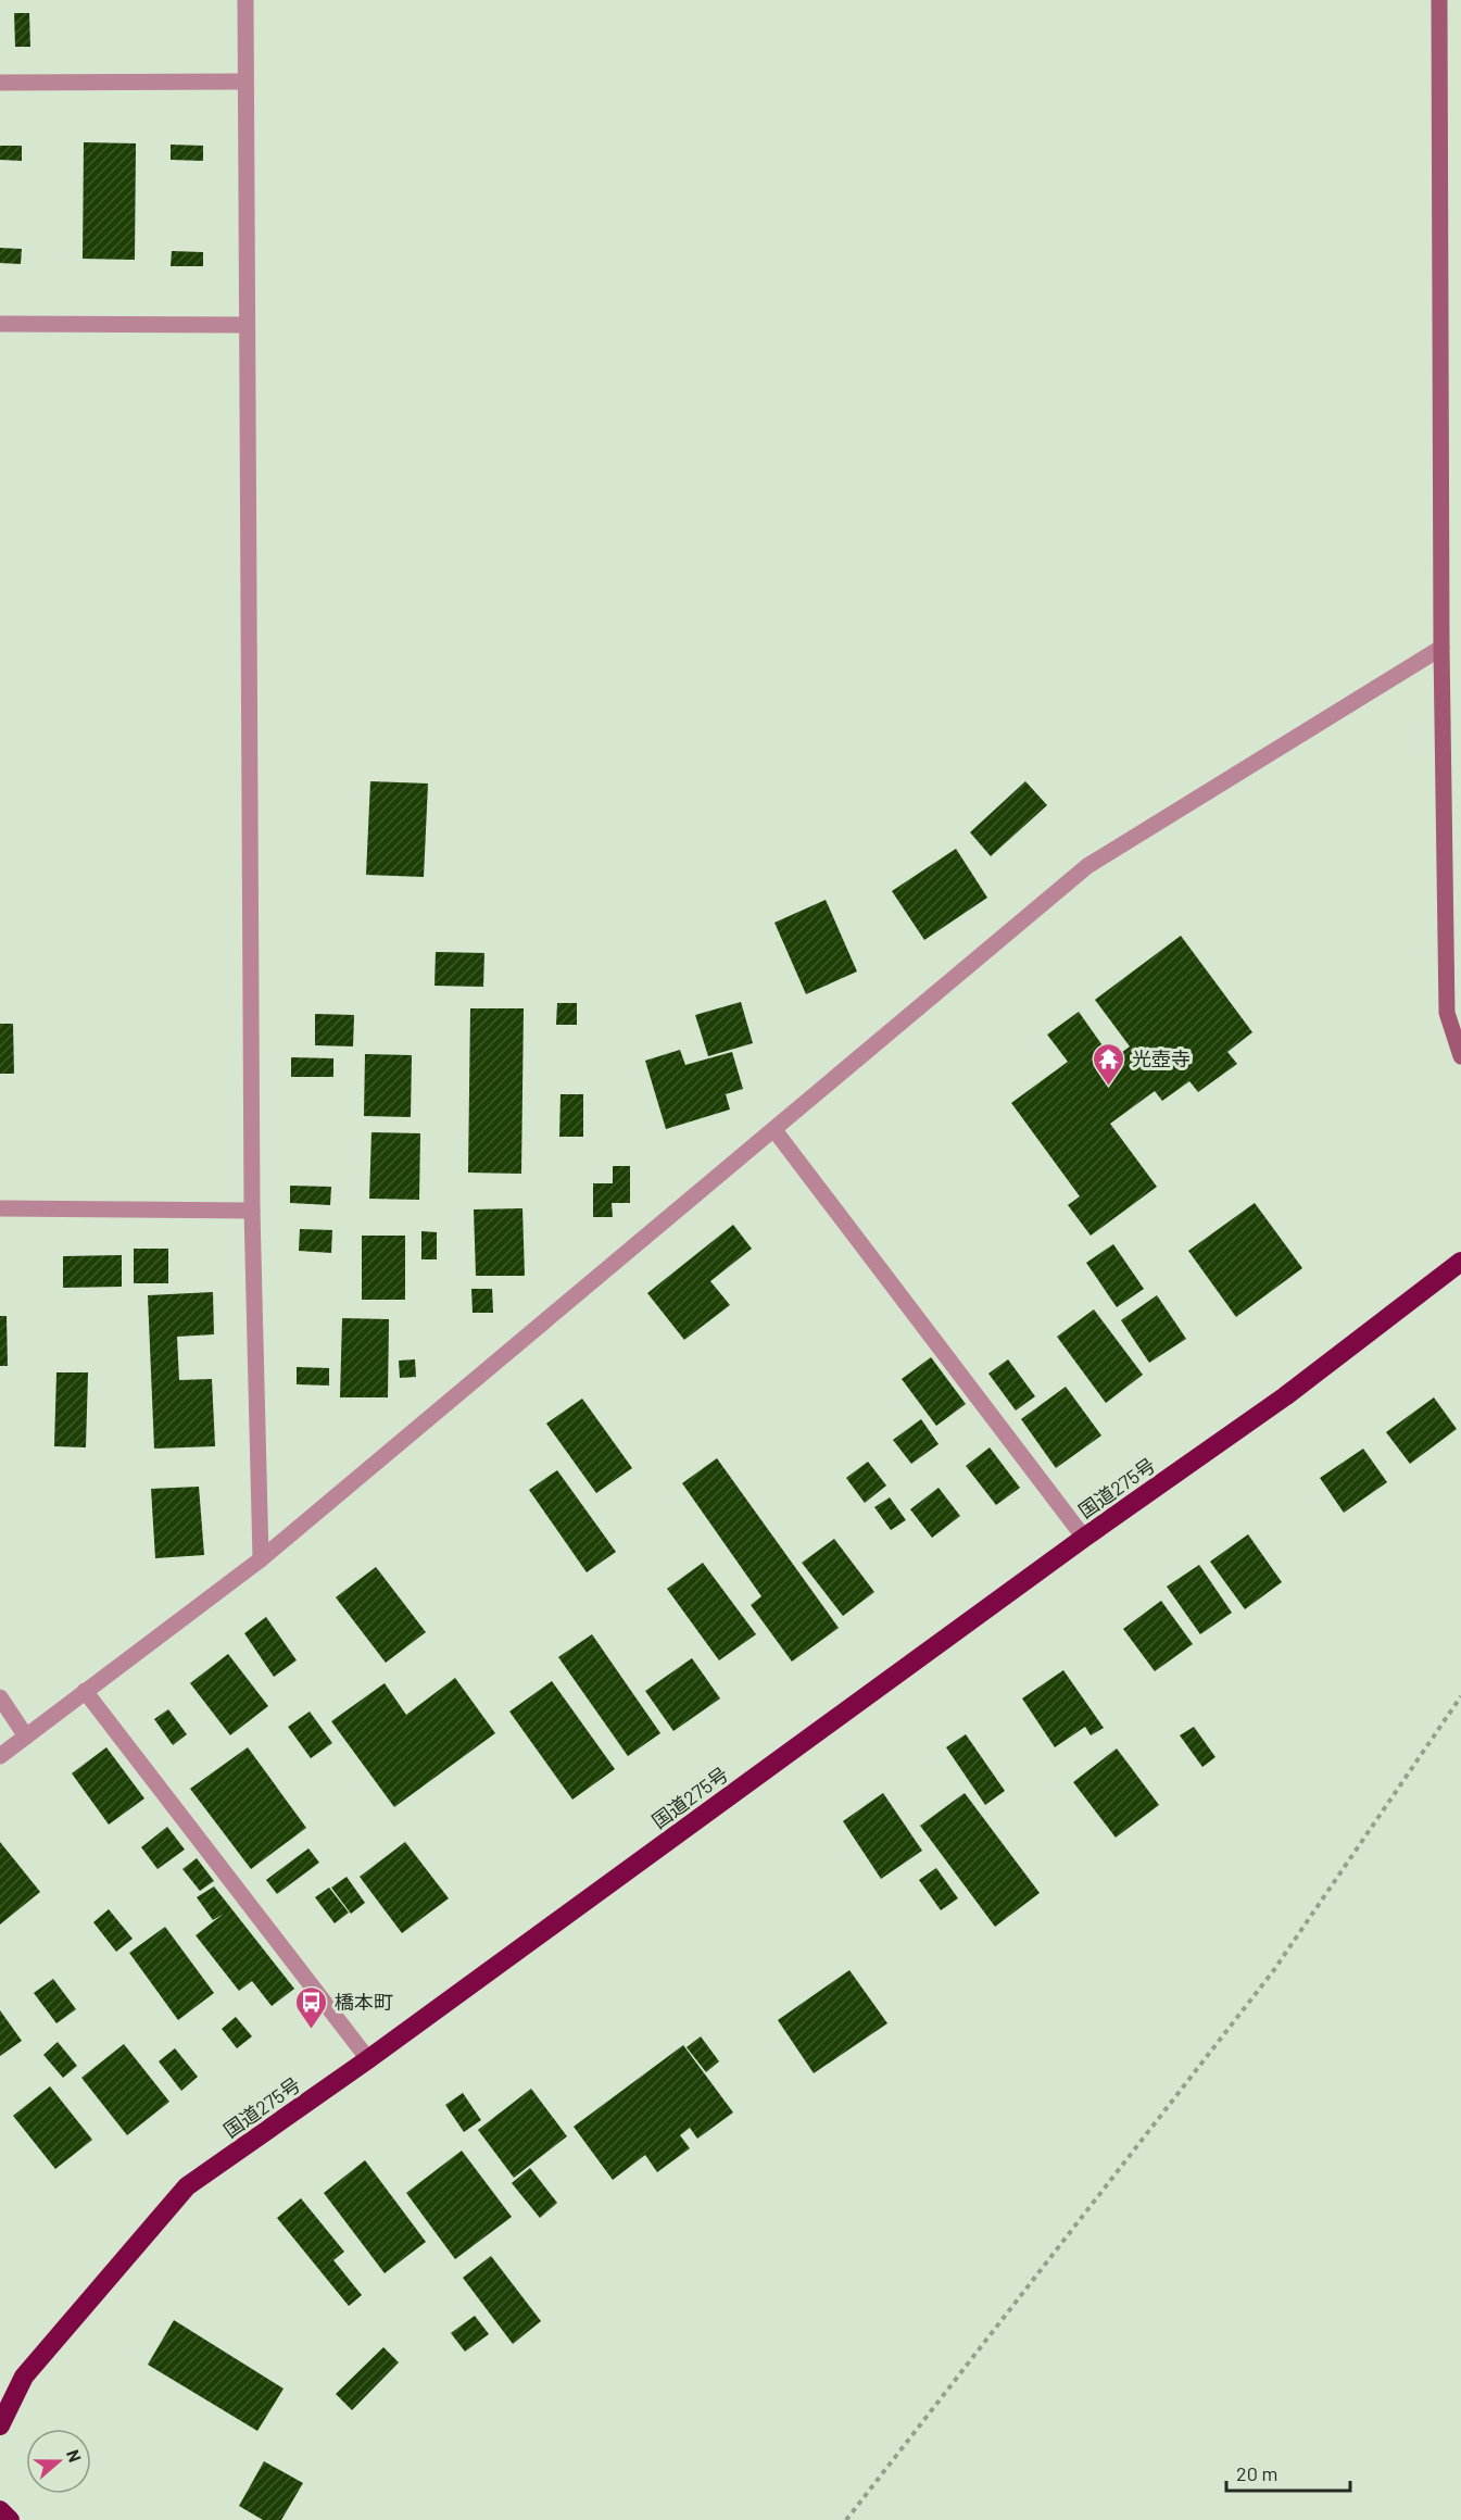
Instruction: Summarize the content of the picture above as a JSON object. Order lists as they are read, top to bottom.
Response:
{
  "streets": {
    "highway": ["国道275号"]
  },
  "places": {
    "temple": ["光壺寺"],
    "bus stop": ["橋本町"]
  },
  "scale_bar": "20 m",
  "north": "right"
}
